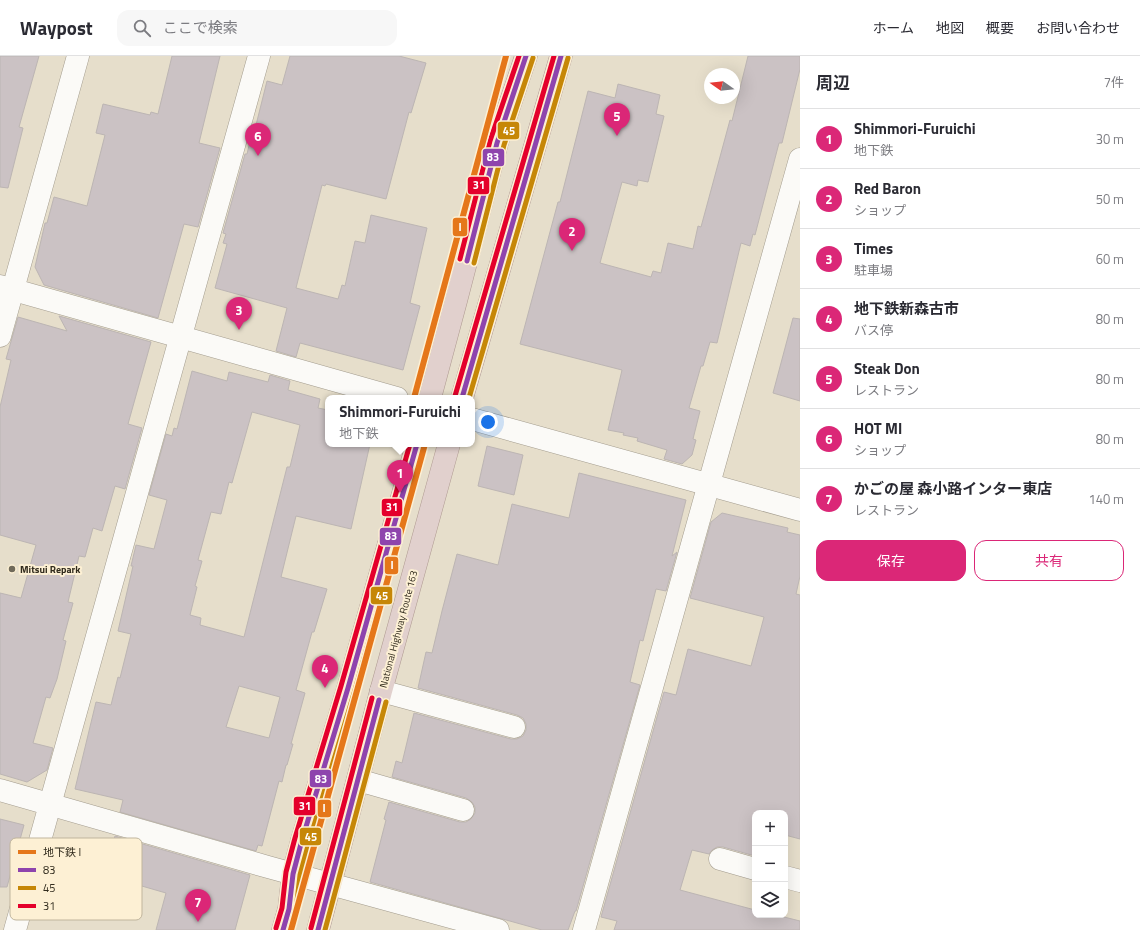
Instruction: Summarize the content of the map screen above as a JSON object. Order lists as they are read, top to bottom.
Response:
{
  "streets": {
    "highway": ["National Highway Route 163"]
  },
  "places": ["Mitsui Repark"],
  "lines": [
    "metro line I",
    "transit line 83",
    "transit line 31",
    "transit line 45"
  ],
  "legend": [
    "地下鉄 I",
    "83",
    "45",
    "31"
  ],
  "north": "left",
  "page": {
    "header": "Waypost",
    "search": "ここで検索",
    "nav": [
      "ホーム",
      "地図",
      "概要",
      "お問い合わせ"
    ],
    "heading": ["周辺", "7件"],
    "pins": [
      "5",
      "6",
      "2",
      "3",
      "1",
      "4",
      "7"
    ],
    "list": [
      {
        "mark": "1",
        "name": "Shimmori-Furuichi",
        "note": "地下鉄",
        "value": "30 m"
      },
      {
        "mark": "2",
        "name": "Red Baron",
        "note": "ショップ",
        "value": "50 m"
      },
      {
        "mark": "3",
        "name": "Times",
        "note": "駐車場",
        "value": "60 m"
      },
      {
        "mark": "4",
        "name": "地下鉄新森古市",
        "note": "バス停",
        "value": "80 m"
      },
      {
        "mark": "5",
        "name": "Steak Don",
        "note": "レストラン",
        "value": "80 m"
      },
      {
        "mark": "6",
        "name": "HOT MI",
        "note": "ショップ",
        "value": "80 m"
      },
      {
        "mark": "7",
        "name": "かごの屋 森小路インター東店",
        "note": "レストラン",
        "value": "140 m"
      }
    ],
    "popup": ["Shimmori-Furuichi", "地下鉄"],
    "buttons": ["保存", "共有"],
    "map_buttons": ["+", "−"]
  }
}
